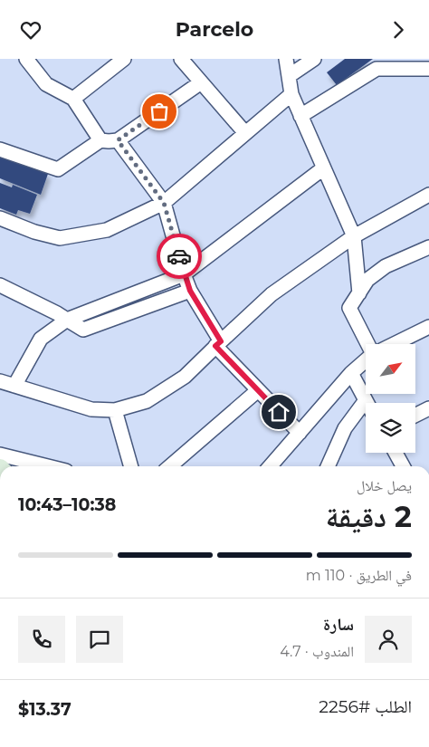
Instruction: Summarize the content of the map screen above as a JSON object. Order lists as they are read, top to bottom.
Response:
{
  "north": "top right",
  "page": {
    "header": "Parcelo",
    "heading": ["2 دقيقة", "يصل خلال", "10:38–10:43"],
    "panel": [
      "سارة",
      "المندوب · 4.7",
      "الطلب #2256",
      "$13.37"
    ],
    "bar": "في الطريق · 110 m"
  }
}
